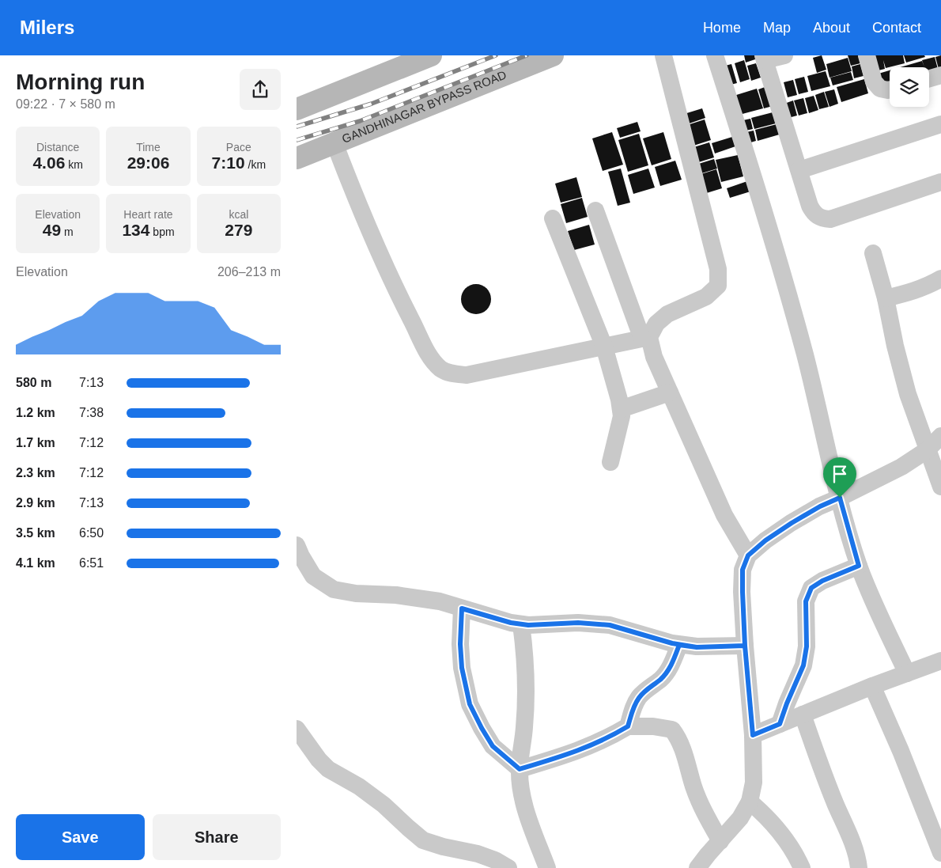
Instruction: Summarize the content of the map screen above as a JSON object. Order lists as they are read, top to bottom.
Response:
{
  "streets": {
    "main road": ["GANDHINAGAR BYPASS ROAD"]
  },
  "page": {
    "header": "Milers",
    "nav": [
      "Home",
      "Map",
      "About",
      "Contact"
    ],
    "heading": ["Morning run", "09:22 · 7 × 580 m"],
    "stats": [
      ["Distance", "4.06 km"],
      ["Time", "29:06"],
      ["Pace", "7:10 /km"],
      ["Elevation", "49 m"],
      ["Heart rate", "134 bpm"],
      ["kcal", "279"]
    ],
    "chart": ["Elevation", "206–213 m"],
    "list": [
      {
        "name": "580 m",
        "note": "7:13"
      },
      {
        "name": "1.2 km",
        "note": "7:38"
      },
      {
        "name": "1.7 km",
        "note": "7:12"
      },
      {
        "name": "2.3 km",
        "note": "7:12"
      },
      {
        "name": "2.9 km",
        "note": "7:13"
      },
      {
        "name": "3.5 km",
        "note": "6:50"
      },
      {
        "name": "4.1 km",
        "note": "6:51"
      }
    ],
    "buttons": ["Save", "Share"]
  }
}
